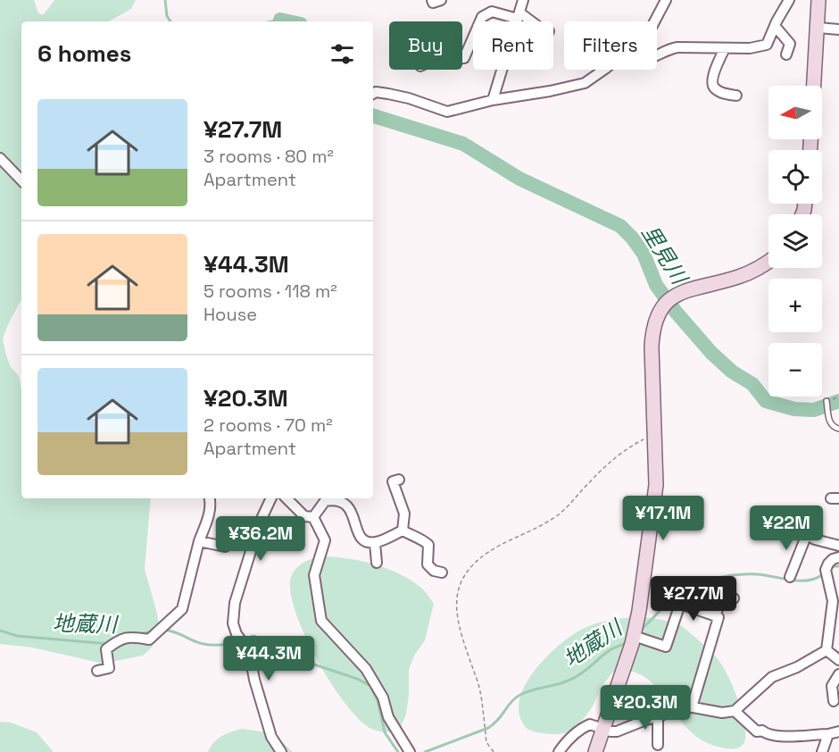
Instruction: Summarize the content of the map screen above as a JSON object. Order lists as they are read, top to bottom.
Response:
{
  "water": ["里見川", "地蔵川"],
  "north": "left",
  "page": {
    "chip": ["Buy", "Rent", "Filters"],
    "heading": "6 homes",
    "map_buttons": ["+", "−"],
    "list": [
      {
        "name": "¥27.7M",
        "note": "3 rooms · 80 m² · Apartment"
      },
      {
        "name": "¥44.3M",
        "note": "5 rooms · 118 m² · House"
      },
      {
        "name": "¥20.3M",
        "note": "2 rooms · 70 m² · Apartment"
      }
    ],
    "price": [
      "¥17.1M",
      "¥22M",
      "¥36.2M",
      "¥27.7M",
      "¥44.3M",
      "¥20.3M"
    ]
  }
}
